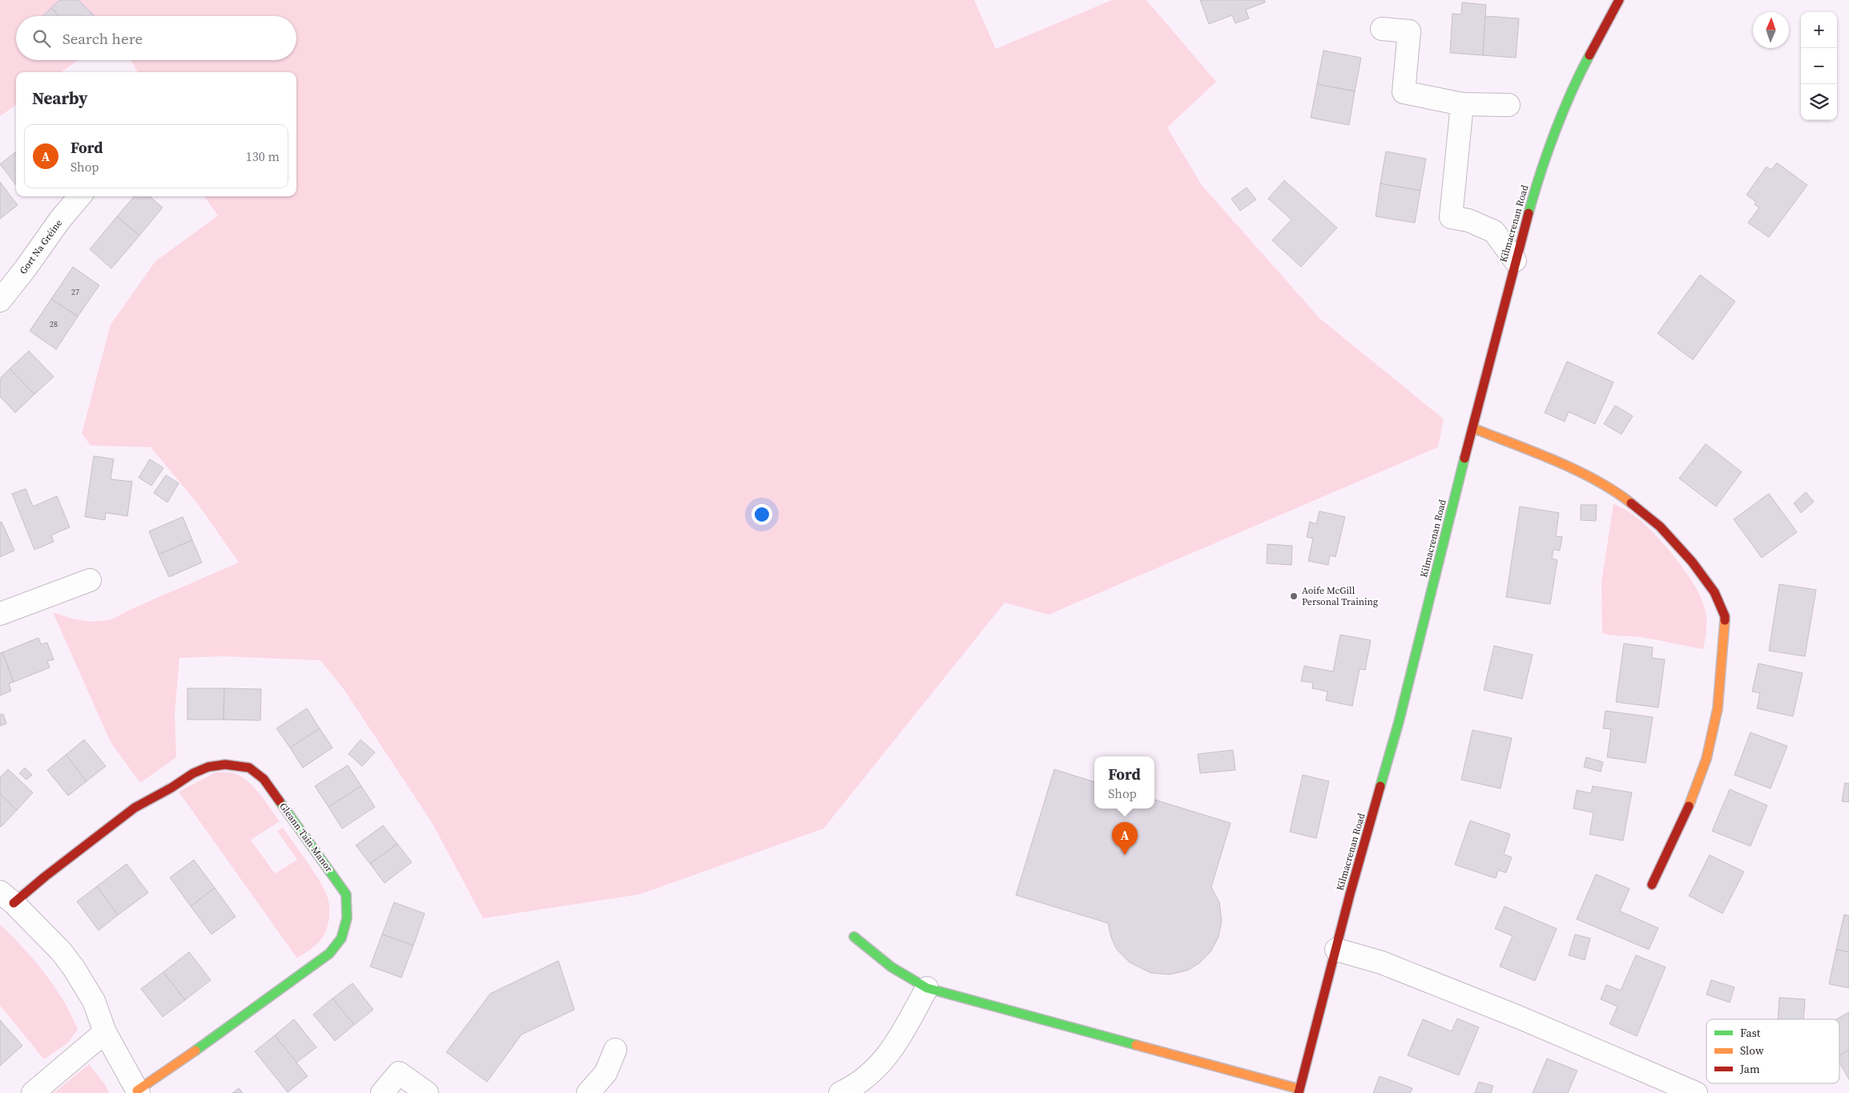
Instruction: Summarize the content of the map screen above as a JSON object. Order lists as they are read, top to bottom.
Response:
{
  "streets": {
    "street": ["Kilmacrenan Road", "Gort Na Gréine", "Gleann Tain Manor"]
  },
  "places": ["Aoife McGill Personal Training"],
  "house_numbers": ["27", "28"],
  "legend": ["Fast", "Slow", "Jam"],
  "north": "top",
  "page": {
    "map_buttons": ["+", "−"],
    "search": "Search here",
    "heading": "Nearby",
    "list": [
      {
        "mark": "A",
        "name": "Ford",
        "note": "Shop",
        "value": "130 m"
      }
    ],
    "popup": ["Ford", "Shop"],
    "pins": "A"
  }
}
